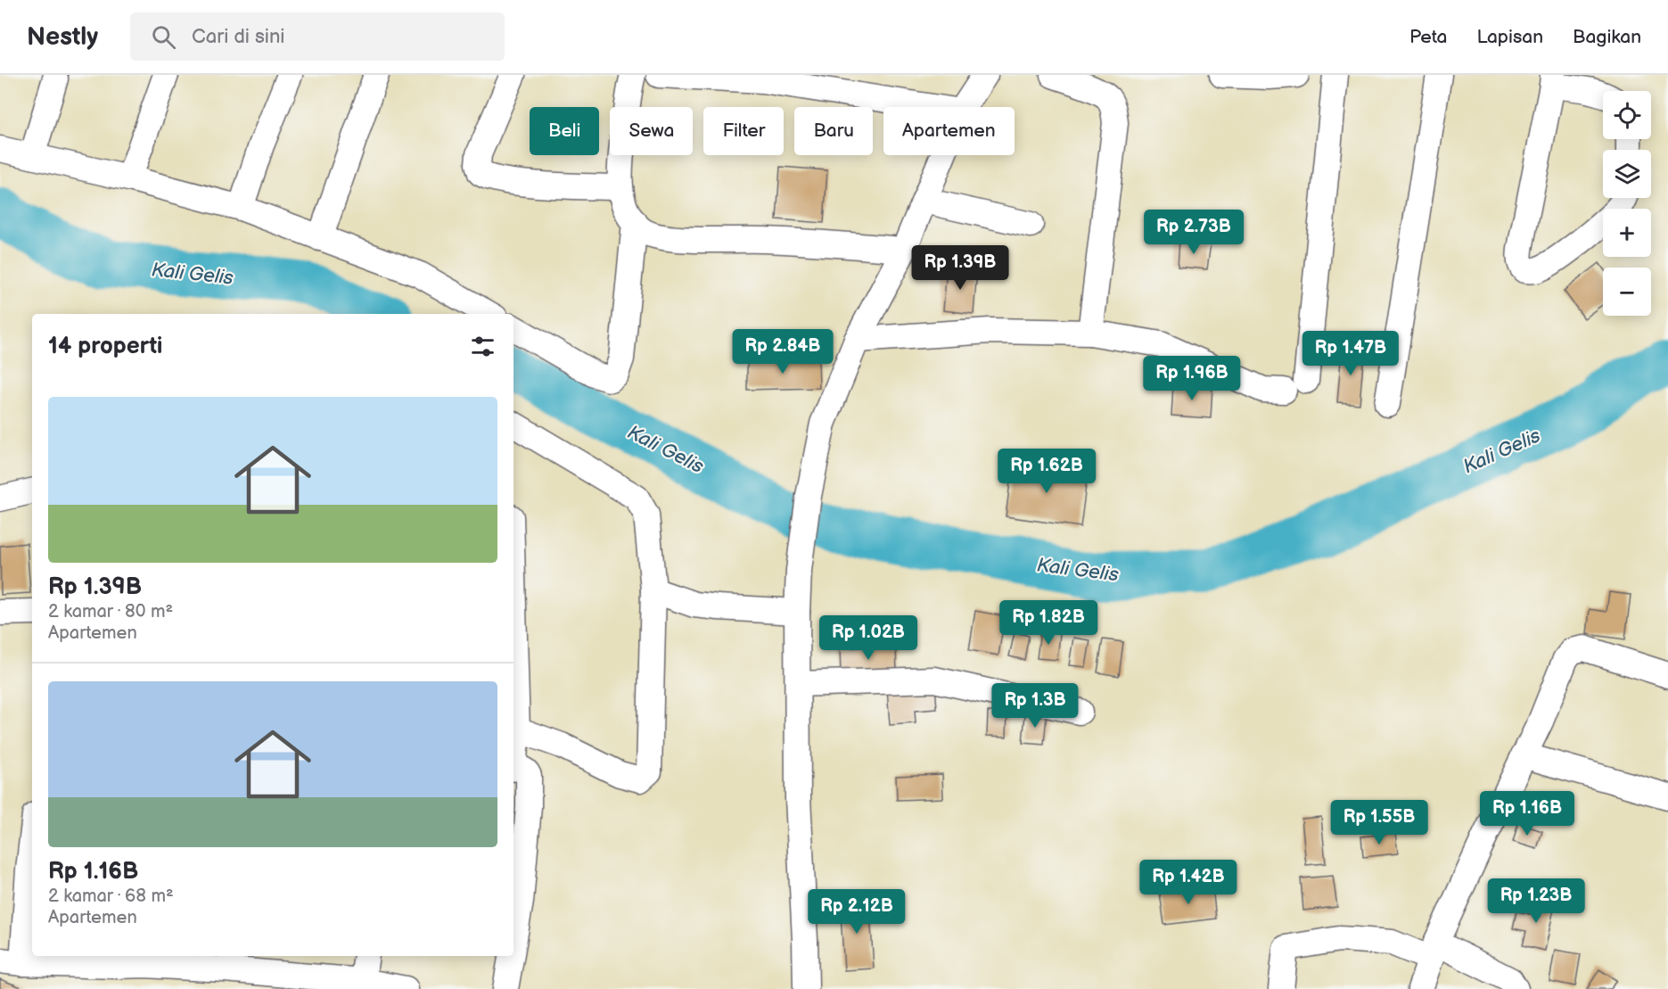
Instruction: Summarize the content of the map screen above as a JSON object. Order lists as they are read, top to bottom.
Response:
{
  "water": ["Kali Gelis"],
  "page": {
    "header": "Nestly",
    "search": "Cari di sini",
    "nav": ["Peta", "Lapisan", "Bagikan"],
    "map_buttons": ["+", "−"],
    "chip": [
      "Beli",
      "Sewa",
      "Filter",
      "Baru",
      "Apartemen"
    ],
    "price": [
      "Rp 2.73B",
      "Rp 1.39B",
      "Rp 2.84B",
      "Rp 1.47B",
      "Rp 1.96B",
      "Rp 1.62B",
      "Rp 1.82B",
      "Rp 1.02B",
      "Rp 1.3B",
      "Rp 1.16B",
      "Rp 1.55B",
      "Rp 1.42B",
      "Rp 1.23B",
      "Rp 2.12B"
    ],
    "heading": "14 properti",
    "list": [
      {
        "name": "Rp 1.39B",
        "note": "2 kamar · 80 m² · Apartemen"
      },
      {
        "name": "Rp 1.16B",
        "note": "2 kamar · 68 m² · Apartemen"
      }
    ]
  }
}
